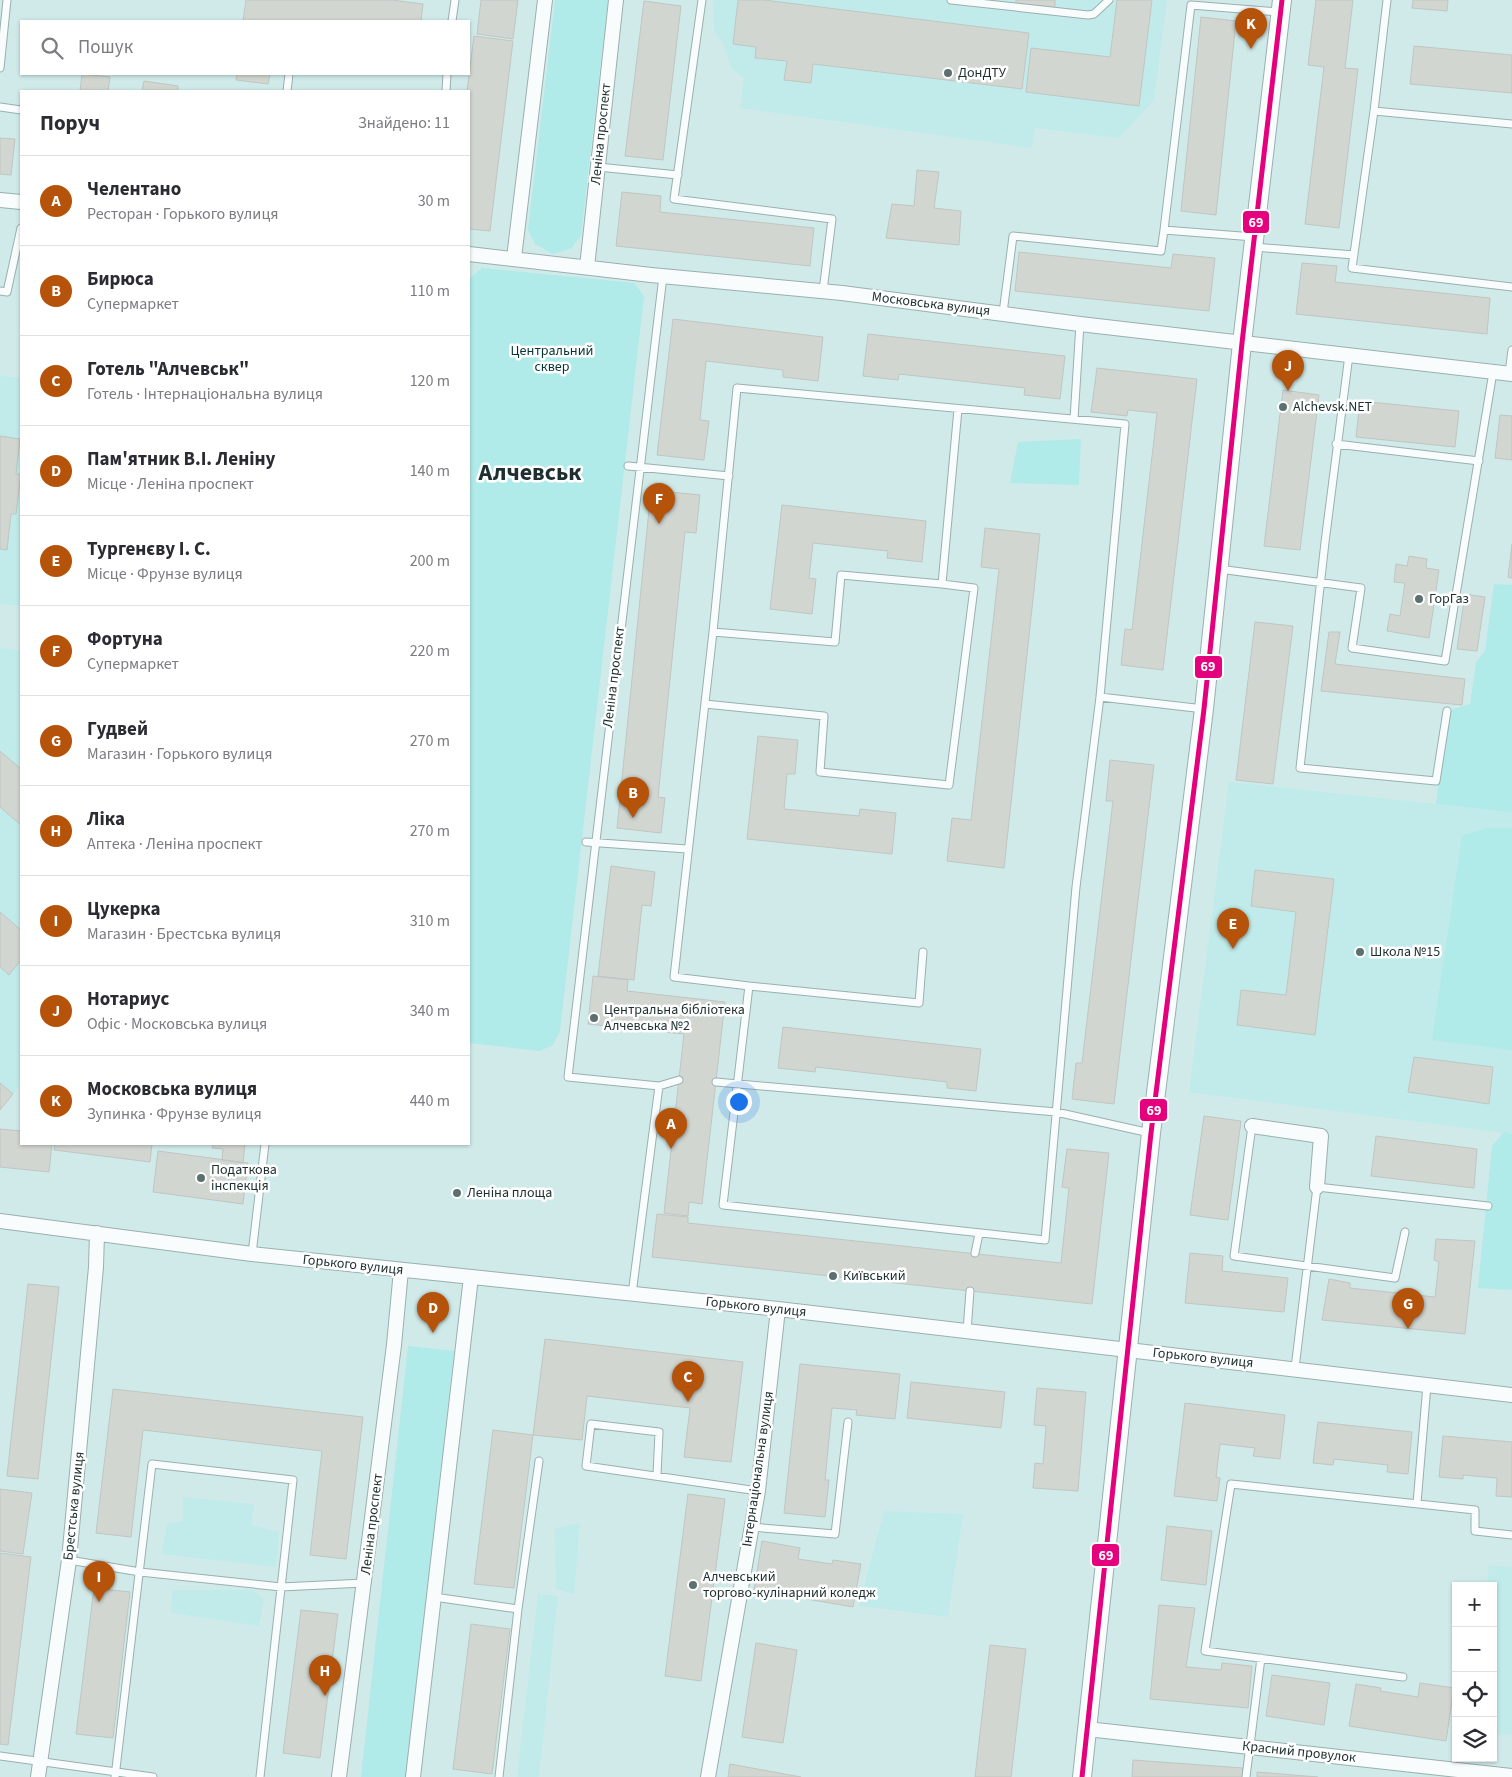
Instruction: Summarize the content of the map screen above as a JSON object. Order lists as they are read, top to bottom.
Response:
{
  "streets": {
    "street": [
      "Леніна проспект",
      "Московська вулиця",
      "Горького вулиця",
      "Інтернаціональна вулиця",
      "Брестська вулиця",
      "Красний провулок"
    ]
  },
  "crossings": [
    ["Леніна проспект", "Московська вулиця"],
    ["Леніна проспект", "Горького вулиця"],
    ["Горького вулиця", "Інтернаціональна вулиця"],
    ["Горького вулиця", "Брестська вулиця"]
  ],
  "districts": ["Алчевськ"],
  "parks": ["Центральний сквер"],
  "places": [
    "ДонДТУ",
    "Alchevsk.NET",
    "ГорГаз",
    "Школа №15",
    "Центральна бібліотека Алчевська №2",
    "Податкова інспекція",
    "Леніна площа",
    "Київський",
    "Алчевський торгово-кулінарний коледж"
  ],
  "lines": ["transit line 69"],
  "page": {
    "pins": [
      "K",
      "J",
      "F",
      "B",
      "E",
      "A",
      "G",
      "D",
      "C",
      "I",
      "H"
    ],
    "search": "Пошук",
    "heading": ["Поруч", "Знайдено: 11"],
    "list": [
      {
        "mark": "A",
        "name": "Челентано",
        "note": "Ресторан · Горького вулиця",
        "value": "30 m"
      },
      {
        "mark": "B",
        "name": "Бирюса",
        "note": "Супермаркет",
        "value": "110 m"
      },
      {
        "mark": "C",
        "name": "Готель \"Алчевськ\"",
        "note": "Готель · Інтернаціональна вулиця",
        "value": "120 m"
      },
      {
        "mark": "D",
        "name": "Пам'ятник В.I. Ленiну",
        "note": "Місце · Леніна проспект",
        "value": "140 m"
      },
      {
        "mark": "E",
        "name": "Тургенєву І. С.",
        "note": "Місце · Фрунзе вулиця",
        "value": "200 m"
      },
      {
        "mark": "F",
        "name": "Фортуна",
        "note": "Супермаркет",
        "value": "220 m"
      },
      {
        "mark": "G",
        "name": "Гудвей",
        "note": "Магазин · Горького вулиця",
        "value": "270 m"
      },
      {
        "mark": "H",
        "name": "Ліка",
        "note": "Аптека · Леніна проспект",
        "value": "270 m"
      },
      {
        "mark": "I",
        "name": "Цукерка",
        "note": "Магазин · Брестська вулиця",
        "value": "310 m"
      },
      {
        "mark": "J",
        "name": "Нотариус",
        "note": "Офіс · Московська вулиця",
        "value": "340 m"
      },
      {
        "mark": "K",
        "name": "Московська вулиця",
        "note": "Зупинка · Фрунзе вулиця",
        "value": "440 m"
      }
    ],
    "map_buttons": ["+", "−"]
  }
}
